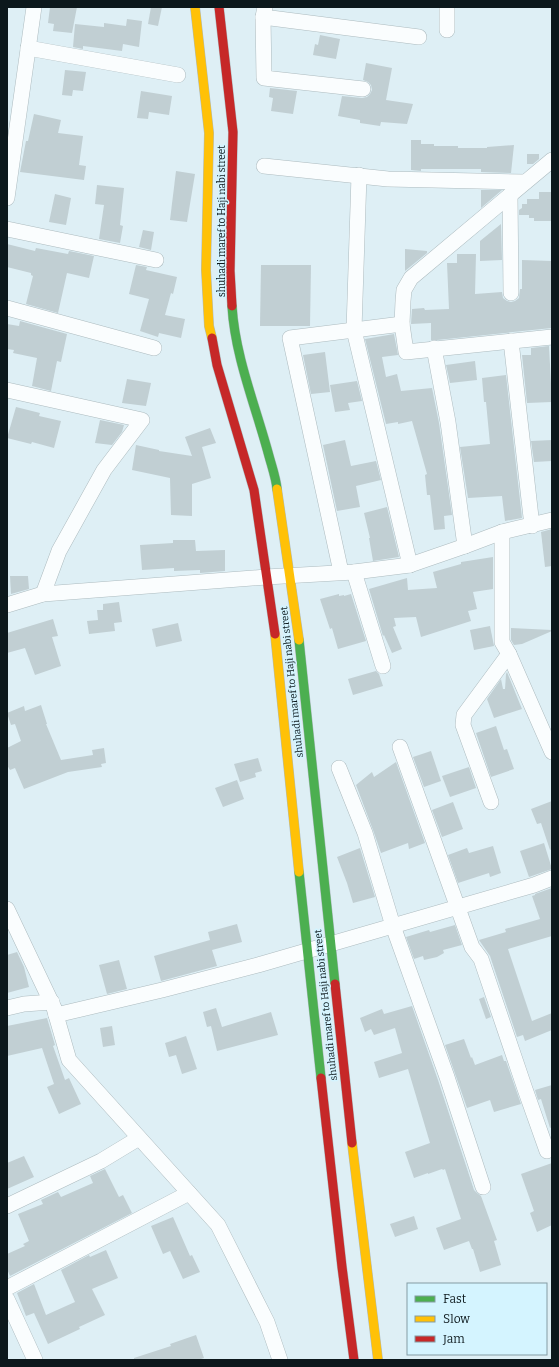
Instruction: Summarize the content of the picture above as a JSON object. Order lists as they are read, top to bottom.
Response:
{
  "streets": {
    "main road": ["shuhadi maref to Haji nabi street"]
  },
  "legend": ["Fast", "Slow", "Jam"]
}
